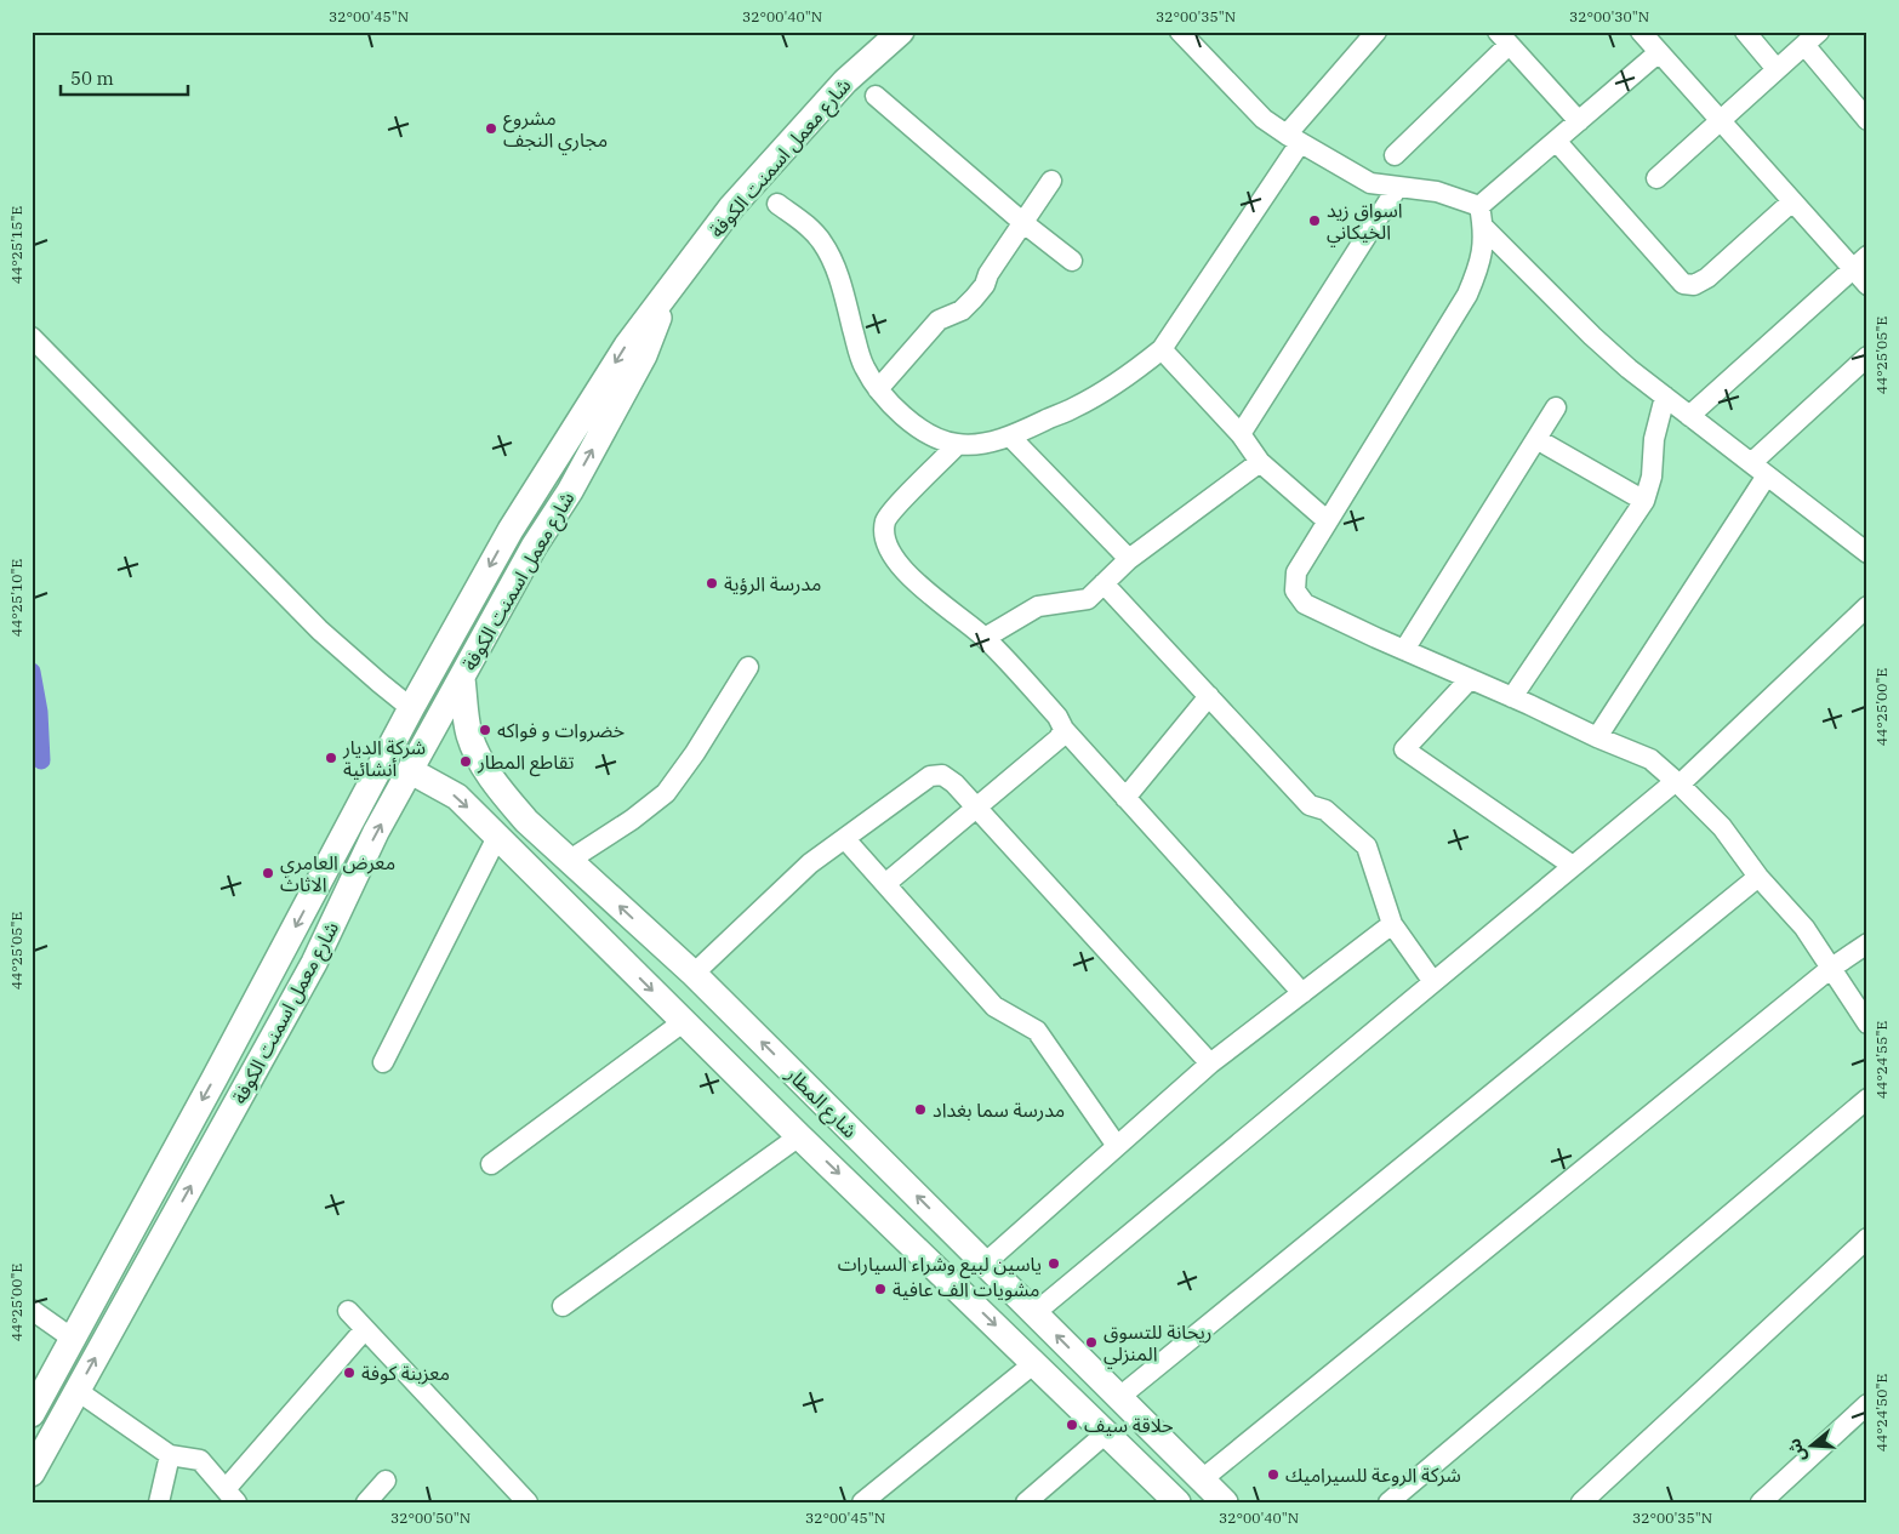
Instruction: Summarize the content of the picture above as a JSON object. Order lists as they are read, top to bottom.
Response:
{
  "streets": {
    "main road": ["شارع معمل اسمنت الكوفة", "شارع المطار"]
  },
  "crossings": [
    ["شارع معمل اسمنت الكوفة", "شارع المطار"]
  ],
  "places": [
    "مشروع مجاري النجف",
    "اسواق زيد الخيكاني",
    "مدرسة الرؤية",
    "خضروات و فواكه",
    "شركة الديار أنشائية",
    "تقاطع المطار",
    "معرض العامري الاثاث",
    "مدرسة سما بغداد",
    "ياسين لبيع وشراء السيارات",
    "مشويات الف عافية",
    "ريحانة للتسوق المنزلي",
    "معزبنة كوفة",
    "حلاقة سيف",
    "شركة الروعة للسيراميك"
  ],
  "scale_bar": "50 m",
  "north": "left",
  "coordinates": [
    "32°00'45\"N",
    "32°00'40\"N",
    "32°00'35\"N",
    "32°00'30\"N",
    "44°25'15\"E",
    "44°25'05\"E",
    "44°25'10\"E",
    "44°25'00\"E",
    "44°24'55\"E",
    "44°24'50\"E",
    "32°00'50\"N"
  ]
}
